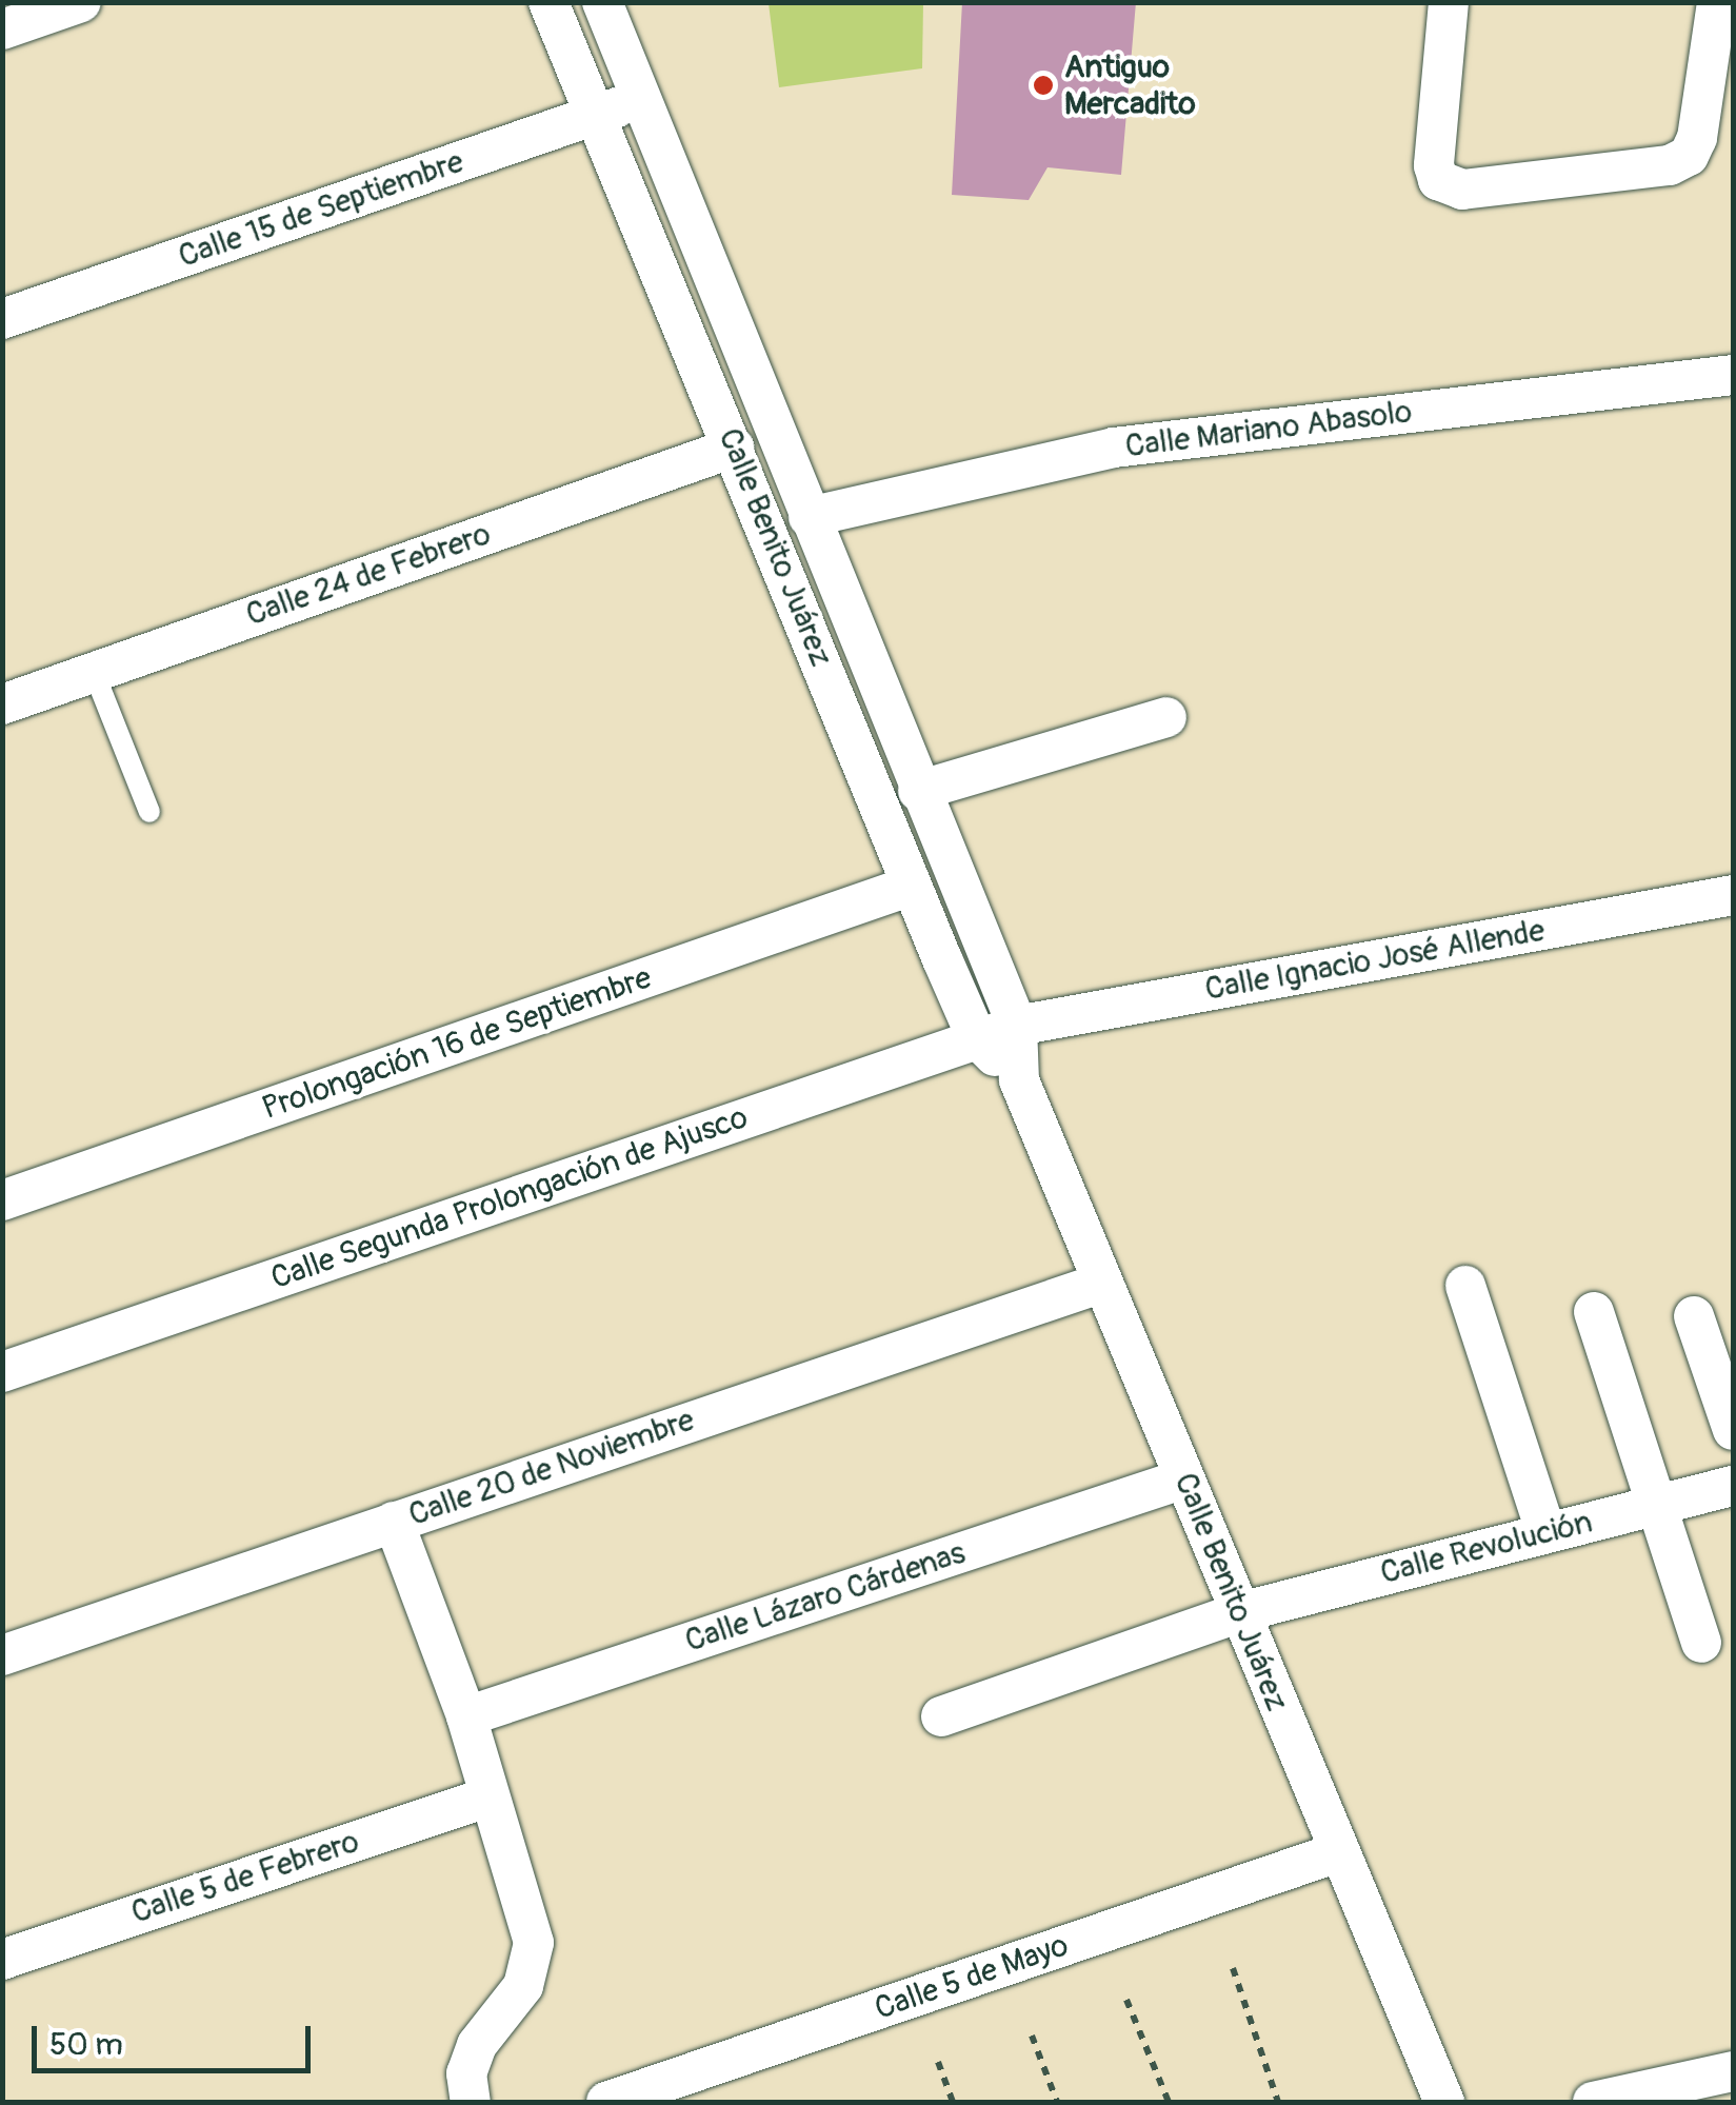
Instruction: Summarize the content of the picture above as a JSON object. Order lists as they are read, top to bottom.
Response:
{
  "streets": {
    "street": [
      "Calle 15 de Septiembre",
      "Calle Mariano Abasolo",
      "Calle Benito Juárez",
      "Calle 24 de Febrero",
      "Calle Ignacio José Allende",
      "Prolongación 16 de Septiembre",
      "Calle Segunda Prolongación de Ajusco",
      "Calle 20 de Noviembre",
      "Calle Revolución",
      "Calle Lázaro Cárdenas",
      "Calle 5 de Febrero",
      "Calle 5 de Mayo"
    ]
  },
  "crossings": [
    ["Calle 15 de Septiembre", "Calle Benito Juárez"],
    ["Calle Mariano Abasolo", "Calle Benito Juárez"],
    ["Calle Benito Juárez", "Calle 24 de Febrero"],
    ["Calle Benito Juárez", "Calle Ignacio José Allende"],
    ["Calle Benito Juárez", "Prolongación 16 de Septiembre"],
    ["Calle Benito Juárez", "Calle Segunda Prolongación de Ajusco"],
    ["Calle Benito Juárez", "Calle 20 de Noviembre"],
    ["Calle Benito Juárez", "Calle Revolución"],
    ["Calle Benito Juárez", "Calle Lázaro Cárdenas"],
    ["Calle Benito Juárez", "Calle 5 de Mayo"],
    ["Calle Ignacio José Allende", "Calle Segunda Prolongación de Ajusco"]
  ],
  "places": ["Antiguo Mercadito"],
  "scale_bar": "50 m"
}
